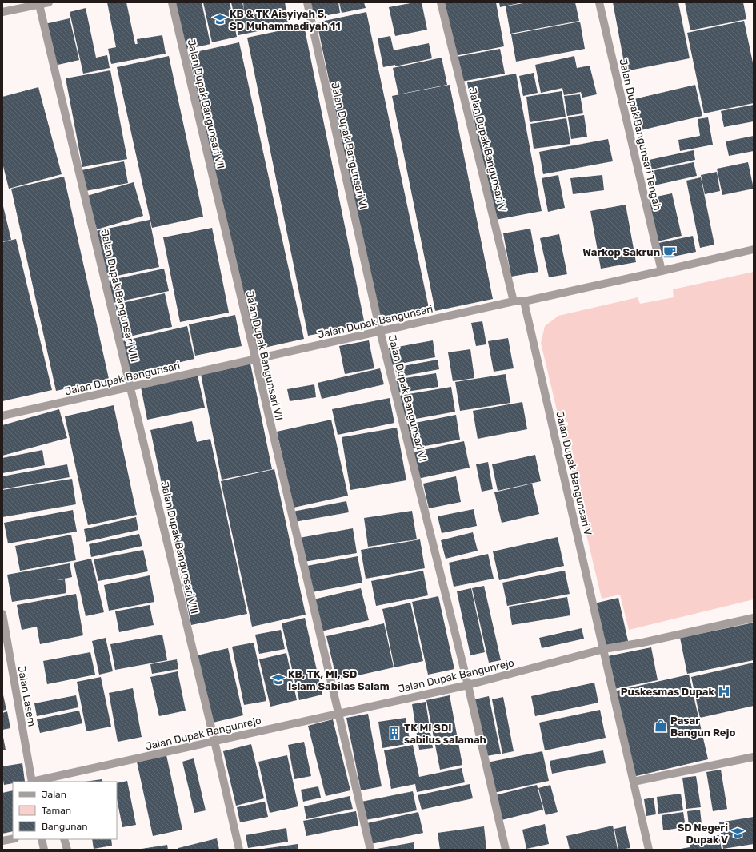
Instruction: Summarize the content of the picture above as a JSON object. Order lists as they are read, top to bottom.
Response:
{
  "streets": {
    "street": [
      "Jalan Dupak Bangunsari VII",
      "Jalan Dupak Bangunsari Tengah",
      "Jalan Dupak Bangunsari VI",
      "Jalan Dupak Bangunsari V",
      "Jalan Dupak Bangunsari VIII",
      "Jalan Dupak Bangunsari",
      "Jalan Dupak Bangunrejo",
      "Jalan Lasem"
    ]
  },
  "crossings": [
    ["Jalan Dupak Bangunsari VII", "Jalan Dupak Bangunsari"],
    ["Jalan Dupak Bangunsari VII", "Jalan Dupak Bangunrejo"],
    ["Jalan Dupak Bangunsari Tengah", "Jalan Dupak Bangunsari"],
    ["Jalan Dupak Bangunsari VI", "Jalan Dupak Bangunsari"],
    ["Jalan Dupak Bangunsari VI", "Jalan Dupak Bangunrejo"],
    ["Jalan Dupak Bangunsari V", "Jalan Dupak Bangunsari"],
    ["Jalan Dupak Bangunsari V", "Jalan Dupak Bangunrejo"],
    ["Jalan Dupak Bangunsari VIII", "Jalan Dupak Bangunsari"],
    ["Jalan Dupak Bangunsari VIII", "Jalan Dupak Bangunrejo"],
    ["Jalan Dupak Bangunrejo", "Jalan Lasem"]
  ],
  "places": {
    "school or university": ["KB & TK Aisyiyah 5, SD Muhammadiyah 11", "KB, TK, MI, SD Islam Sabilas Salam", "SD Negeri Dupak V"],
    "cafe": ["Warkop Sakrun"],
    "hospital": ["Puskesmas Dupak"],
    "shop": ["Pasar Bangun Rejo"],
    "building": ["TK MI SDI sabilus salamah"]
  },
  "legend": ["Jalan", "Taman", "Bangunan"]
}
